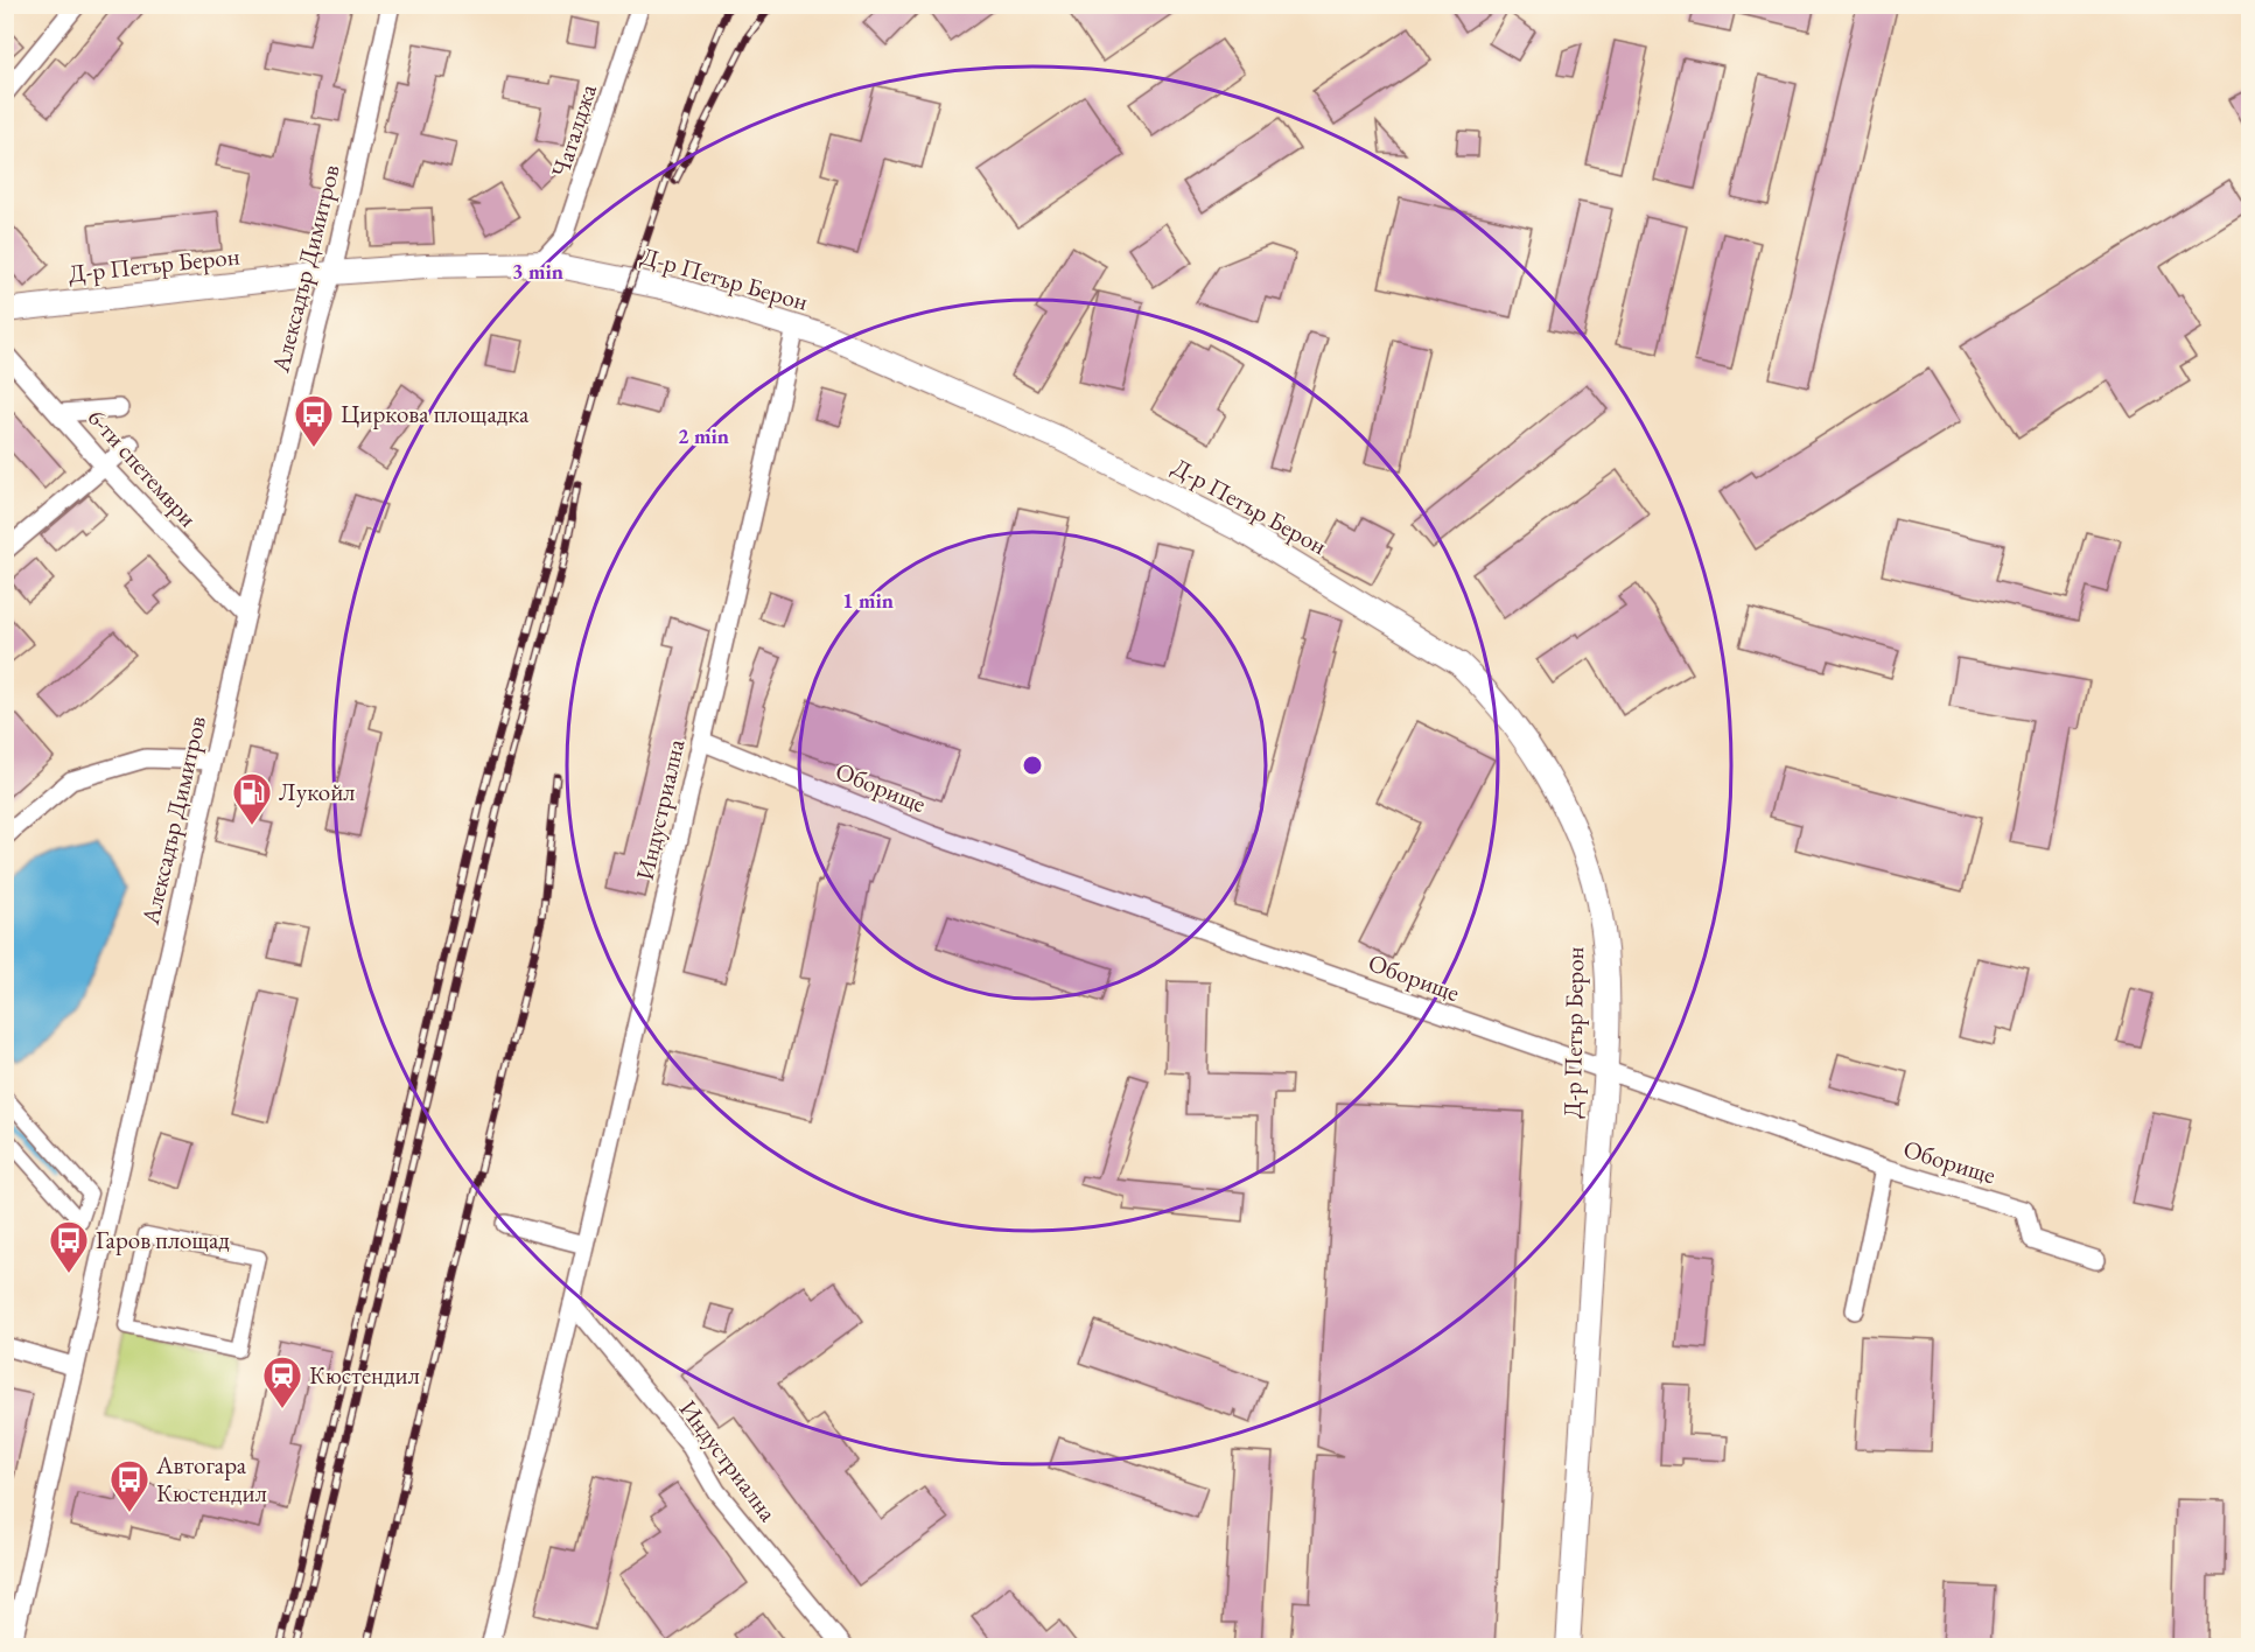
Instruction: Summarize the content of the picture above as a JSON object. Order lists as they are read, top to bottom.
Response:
{
  "streets": {
    "street": [
      "Чаталджа",
      "Д-р Петър Берон",
      "Алексадър Димитров",
      "6-ти спетември",
      "Оборище",
      "Индустриална"
    ]
  },
  "crossings": [
    ["Чаталджа", "Д-р Петър Берон"],
    ["Д-р Петър Берон", "Алексадър Димитров"],
    ["Д-р Петър Берон", "Оборище"],
    ["Д-р Петър Берон", "Индустриална"],
    ["Алексадър Димитров", "6-ти спетември"],
    ["Оборище", "Индустриална"]
  ],
  "places": {
    "bus stop": ["Циркова площадка", "Гаров площад", "Автогара Кюстендил"],
    "fuel station": ["Лукойл"],
    "station": ["Кюстендил"]
  },
  "rings": ["3 min", "2 min", "1 min"]
}
